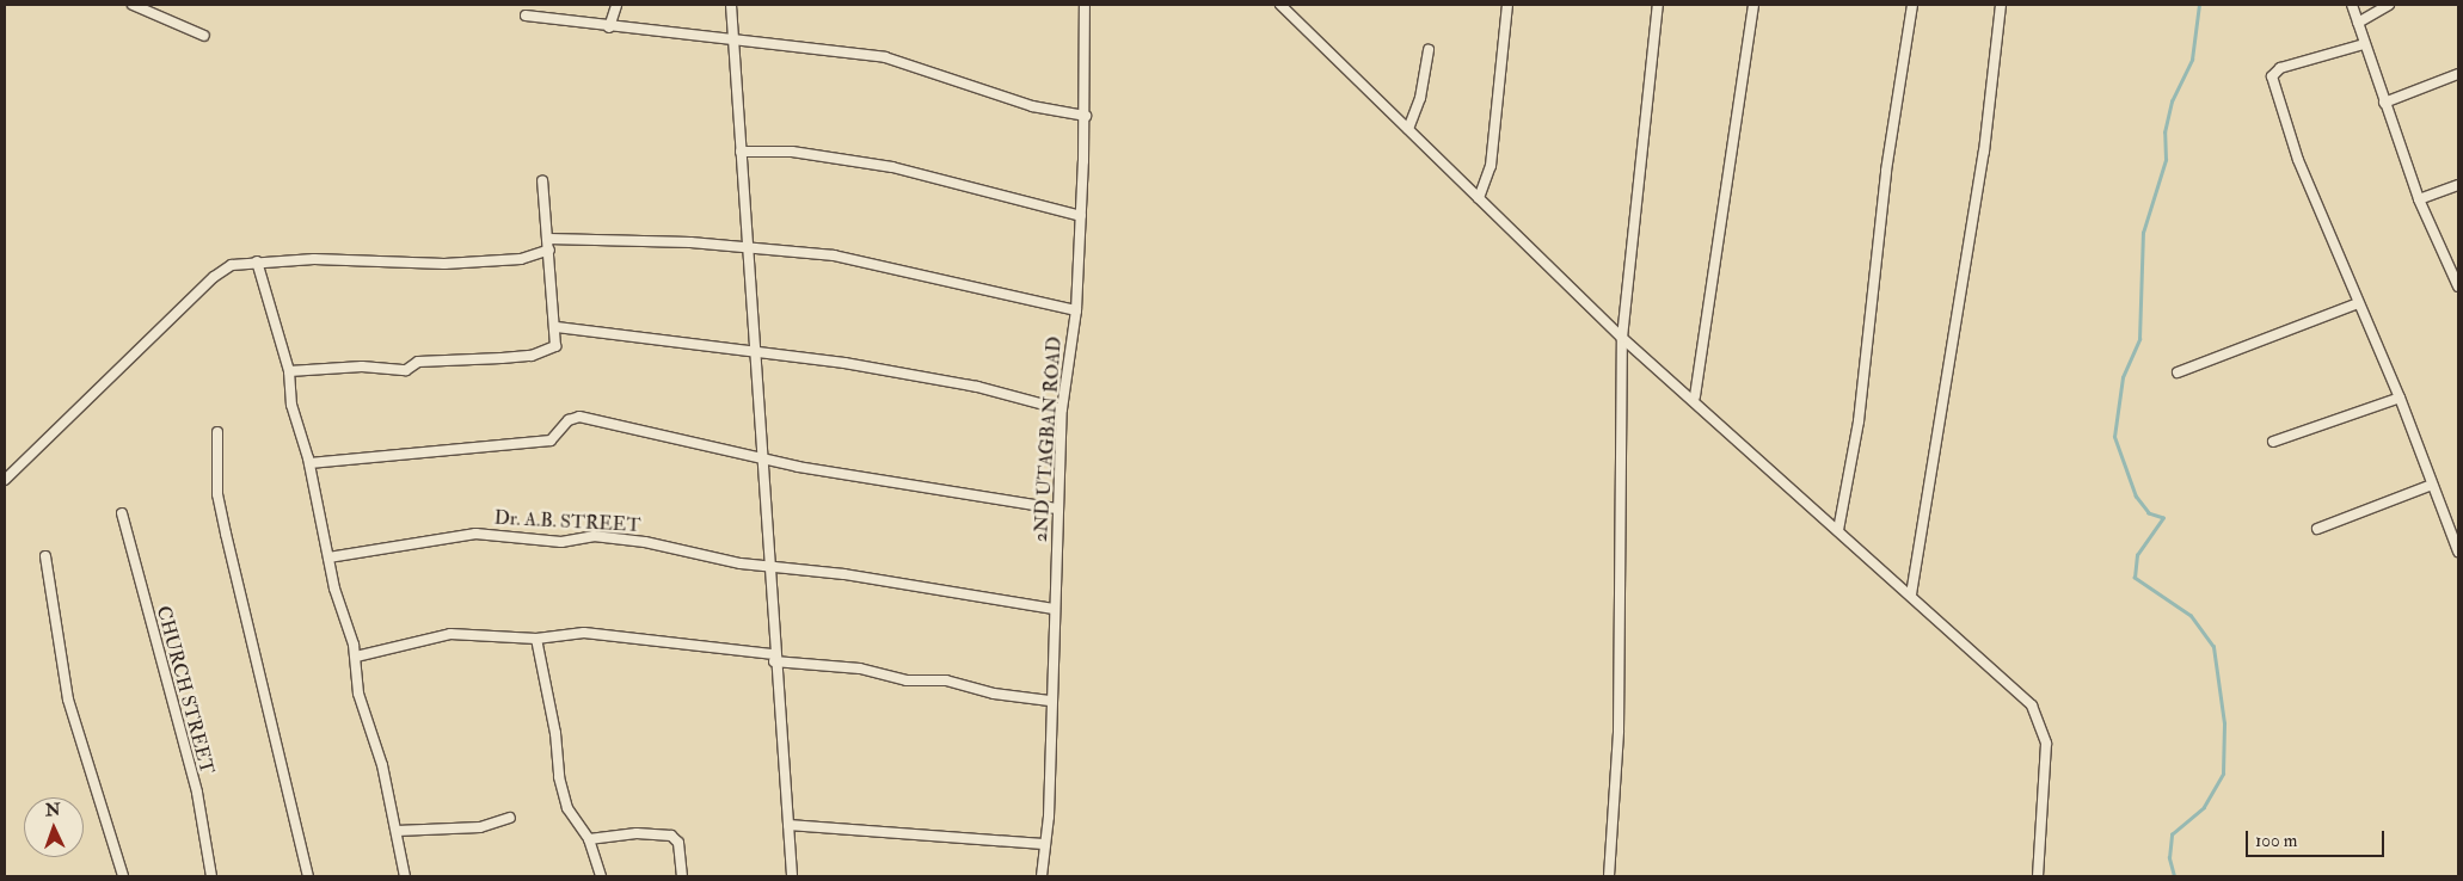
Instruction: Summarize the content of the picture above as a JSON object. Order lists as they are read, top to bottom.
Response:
{
  "streets": {
    "street": ["2ND UTAGBAN ROAD", "Dr. A.B. STREET", "CHURCH STREET"]
  },
  "crossings": [
    ["2ND UTAGBAN ROAD", "Dr. A.B. STREET"]
  ],
  "scale_bar": "100 m",
  "north": "top"
}
